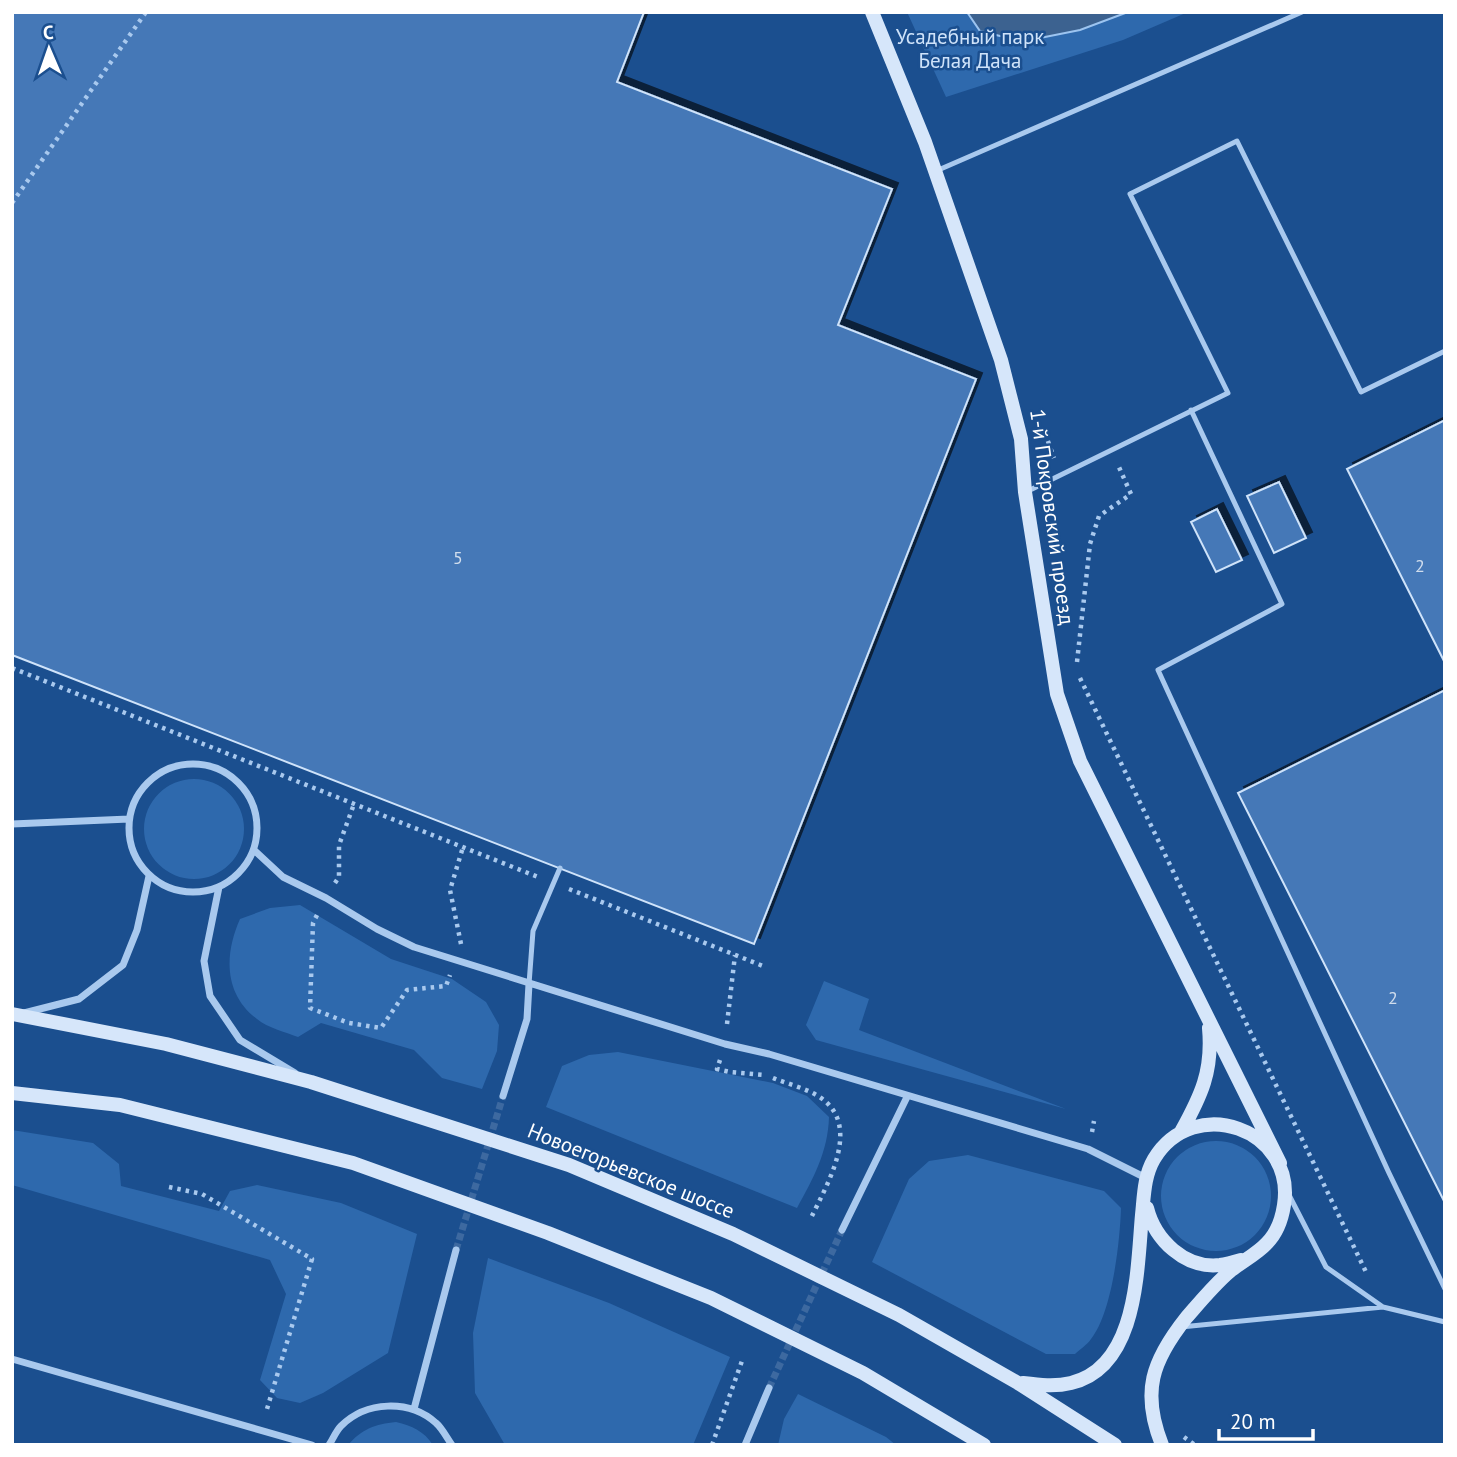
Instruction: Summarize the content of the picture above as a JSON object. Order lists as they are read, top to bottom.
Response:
{
  "streets": {
    "street": ["1-й Покровский проезд", "Новоегорьевское шоссе"]
  },
  "parks": ["Усадебный парк Белая Дача"],
  "house_numbers": ["5", "2", "2"],
  "scale_bar": "20 m",
  "north": "top"
}
